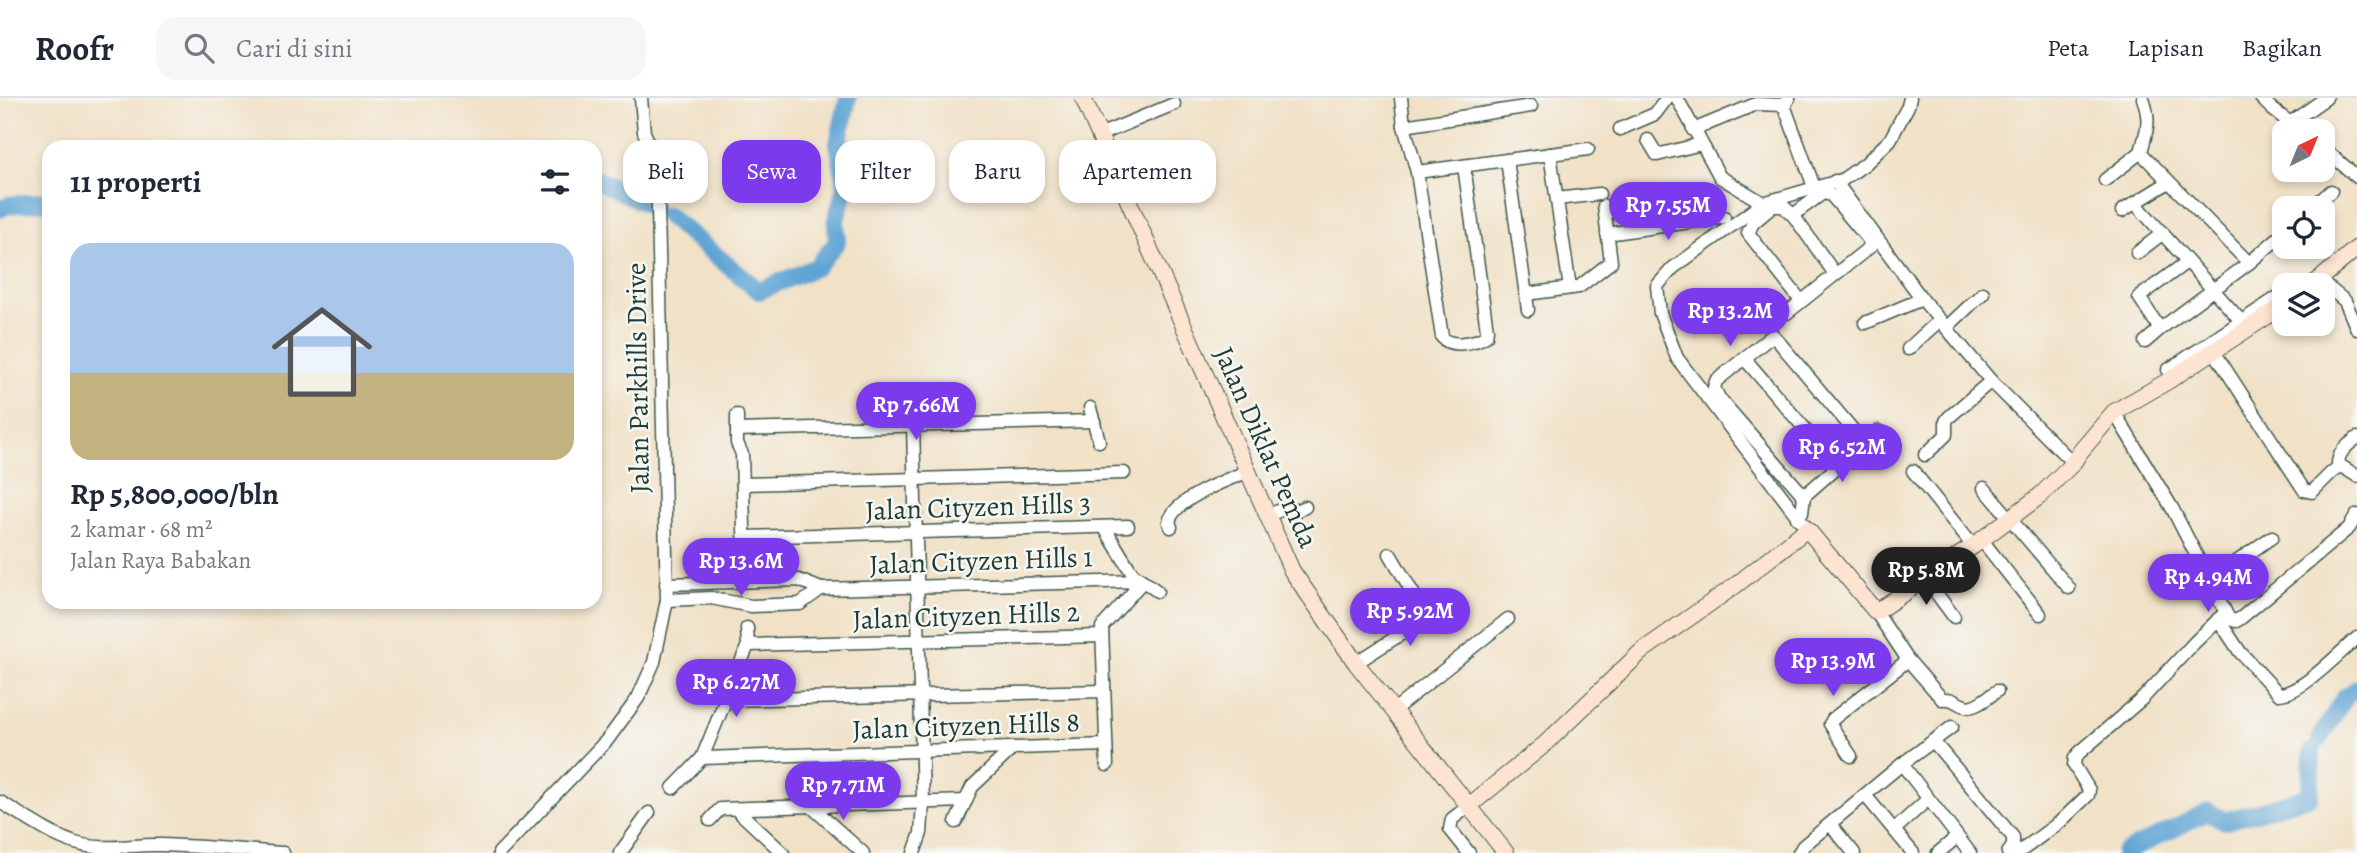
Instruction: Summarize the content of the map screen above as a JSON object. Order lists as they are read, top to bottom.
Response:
{
  "streets": {
    "street": [
      "Jalan Parkhills Drive",
      "Jalan Diklat Pemda",
      "Jalan Cityzen Hills 3",
      "Jalan Cityzen Hills 1",
      "Jalan Cityzen Hills 2",
      "Jalan Cityzen Hills 8"
    ]
  },
  "north": "top right",
  "page": {
    "header": "Roofr",
    "search": "Cari di sini",
    "nav": ["Peta", "Lapisan", "Bagikan"],
    "chip": [
      "Beli",
      "Sewa",
      "Filter",
      "Baru",
      "Apartemen"
    ],
    "heading": "11 properti",
    "price": [
      "Rp 7.55M",
      "Rp 13.2M",
      "Rp 7.66M",
      "Rp 6.52M",
      "Rp 13.6M",
      "Rp 5.8M",
      "Rp 4.94M",
      "Rp 5.92M",
      "Rp 13.9M",
      "Rp 6.27M",
      "Rp 7.71M"
    ],
    "list": [
      {
        "name": "Rp 5,800,000/bln",
        "note": "2 kamar · 68 m² · Jalan Raya Babakan"
      }
    ]
  }
}
